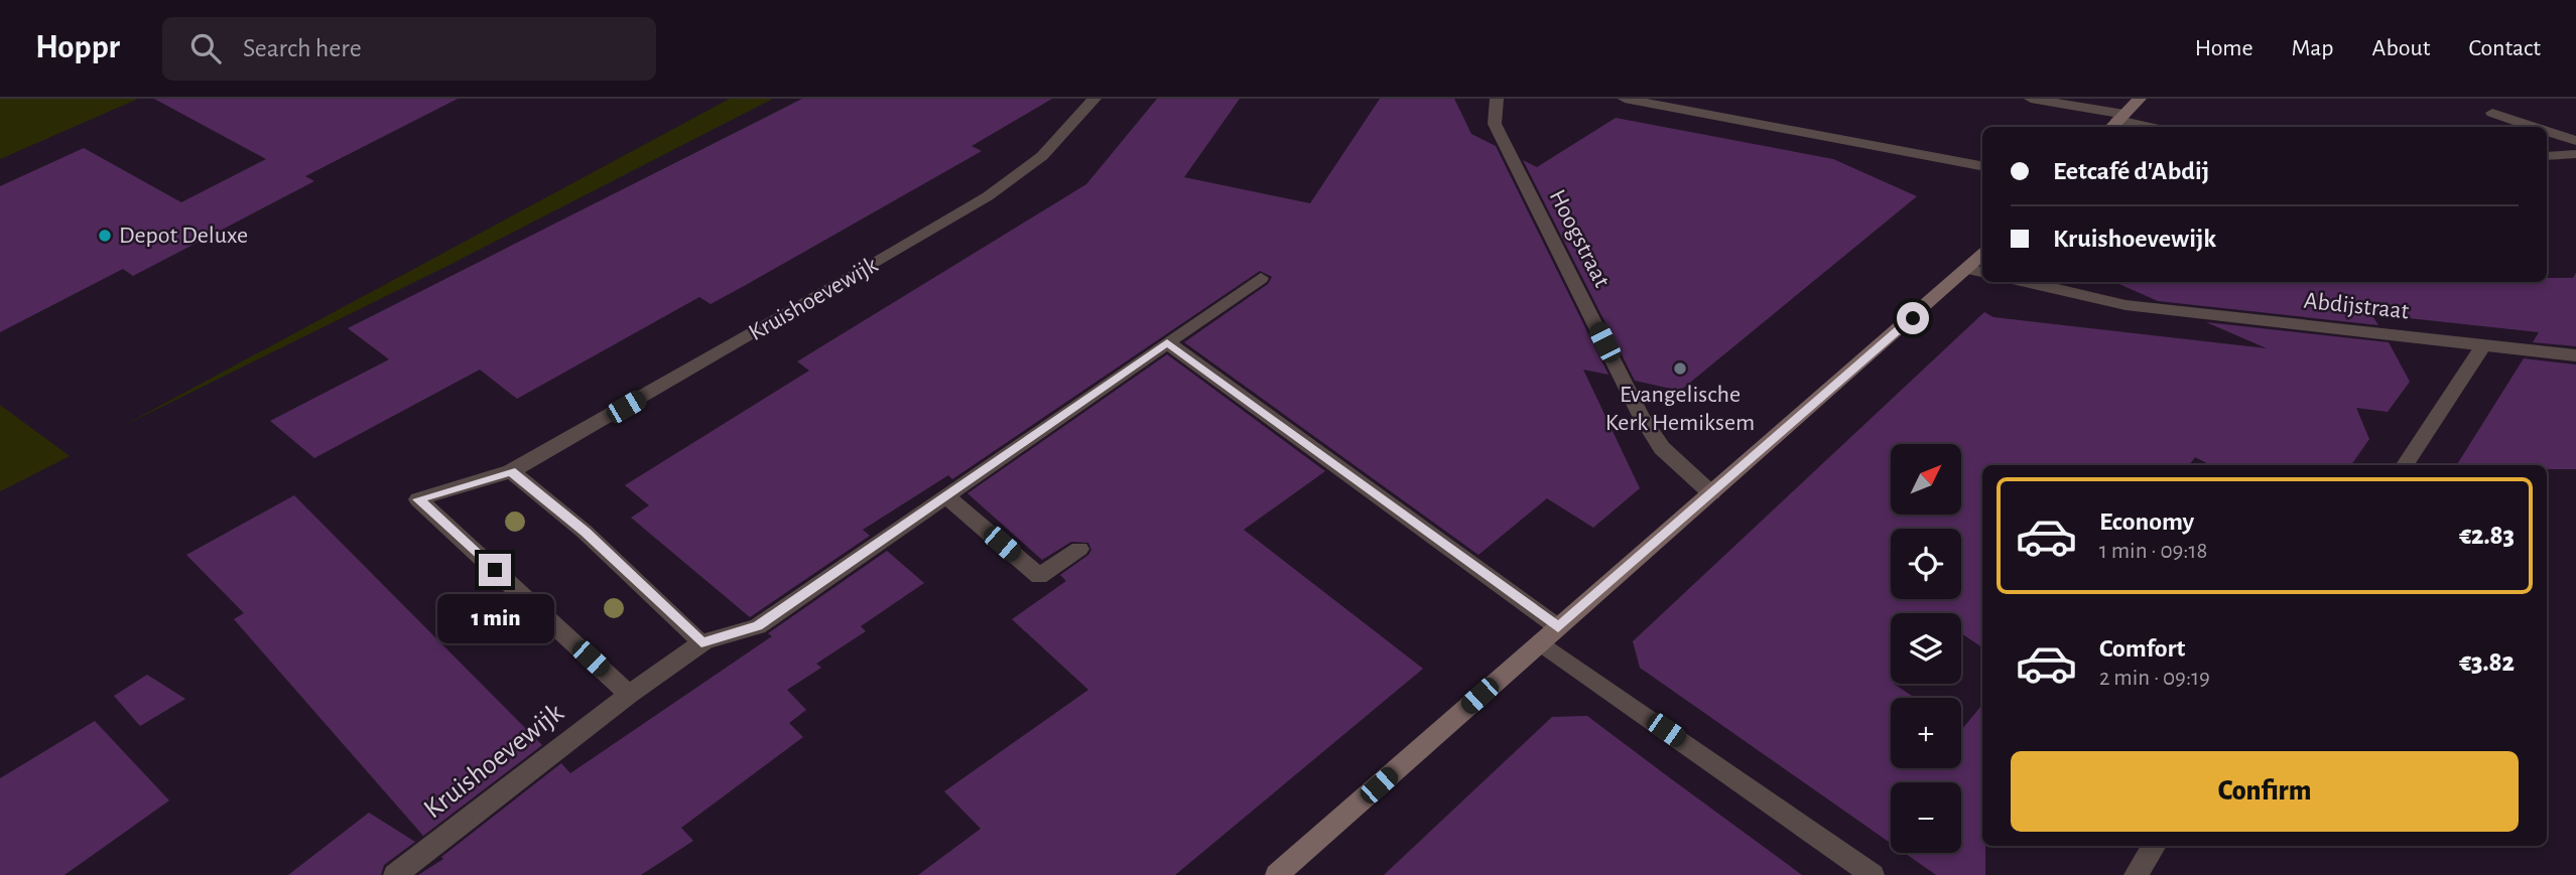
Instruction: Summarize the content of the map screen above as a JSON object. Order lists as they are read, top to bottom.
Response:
{
  "streets": {
    "street": ["Hoogstraat", "Kruishoevewijk", "Abdijstraat"]
  },
  "places": ["Depot Deluxe", "Evangelische Kerk Hemiksem"],
  "north": "top right",
  "page": {
    "header": "Hoppr",
    "search": "Search here",
    "nav": [
      "Home",
      "Map",
      "About",
      "Contact"
    ],
    "banner": ["Eetcafé d'Abdij", "Kruishoevewijk"],
    "map_buttons": ["+", "−"],
    "list": [
      {
        "name": "Economy",
        "note": "1 min · 09:18",
        "value": "€2.83"
      },
      {
        "name": "Comfort",
        "note": "2 min · 09:19",
        "value": "€3.82"
      }
    ],
    "bubble": "1 min",
    "buttons": "Confirm"
  }
}
